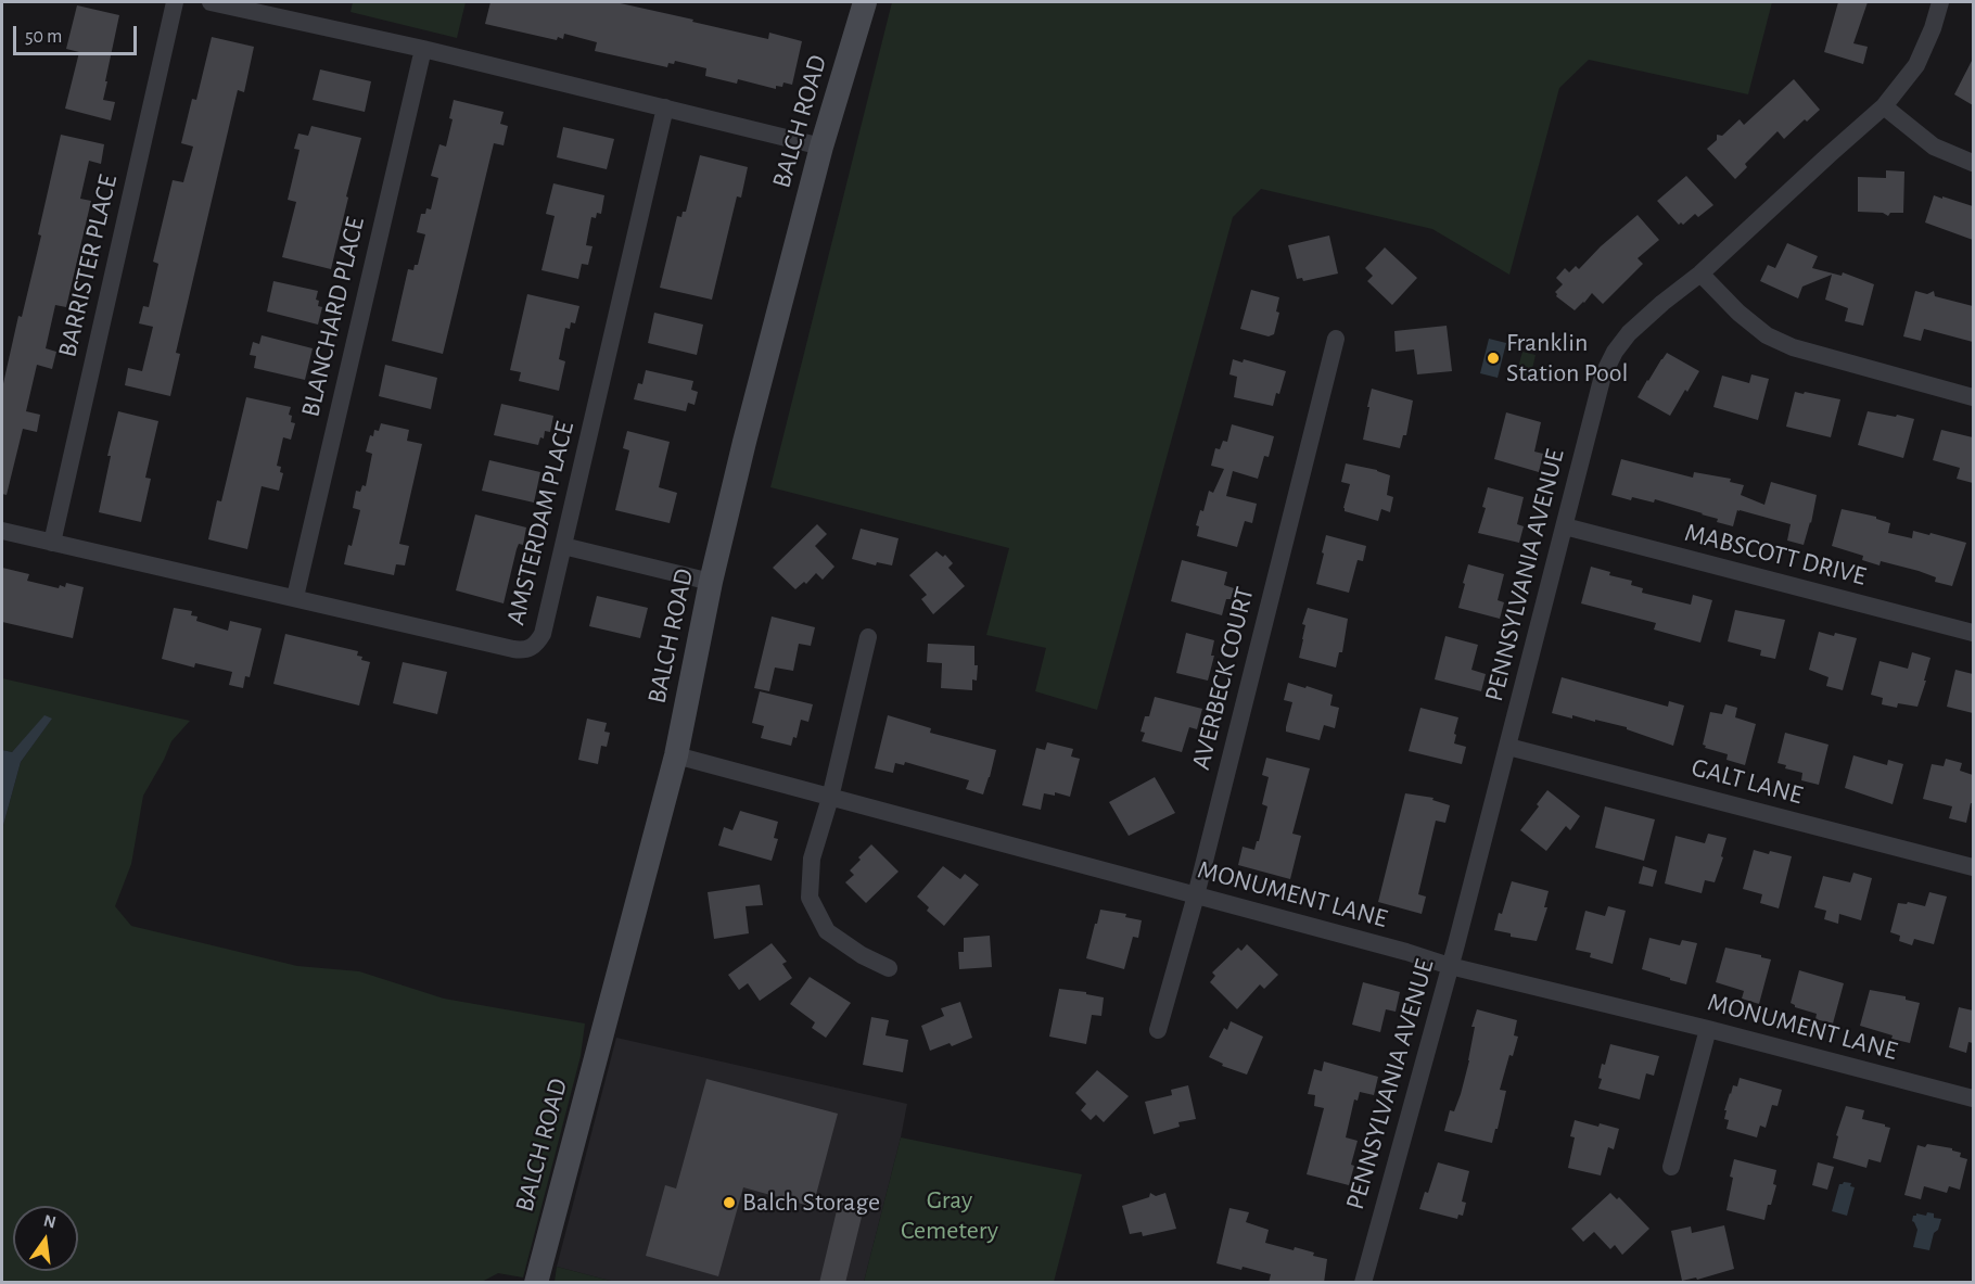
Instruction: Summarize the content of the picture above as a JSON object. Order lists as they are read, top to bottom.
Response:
{
  "streets": {
    "street": [
      "BALCH ROAD",
      "BARRISTER PLACE",
      "BLANCHARD PLACE",
      "AMSTERDAM PLACE",
      "MABSCOTT DRIVE",
      "PENNSYLVANIA AVENUE",
      "AVERBECK COURT",
      "GALT LANE",
      "MONUMENT LANE"
    ]
  },
  "crossings": [
    ["BALCH ROAD", "MONUMENT LANE"],
    ["BARRISTER PLACE", "AMSTERDAM PLACE"],
    ["BLANCHARD PLACE", "AMSTERDAM PLACE"],
    ["MABSCOTT DRIVE", "PENNSYLVANIA AVENUE"],
    ["PENNSYLVANIA AVENUE", "GALT LANE"],
    ["PENNSYLVANIA AVENUE", "MONUMENT LANE"],
    ["AVERBECK COURT", "MONUMENT LANE"]
  ],
  "parks": ["Gray Cemetery"],
  "places": ["Franklin Station Pool", "Balch Storage"],
  "scale_bar": "50 m",
  "north": "top"
}
